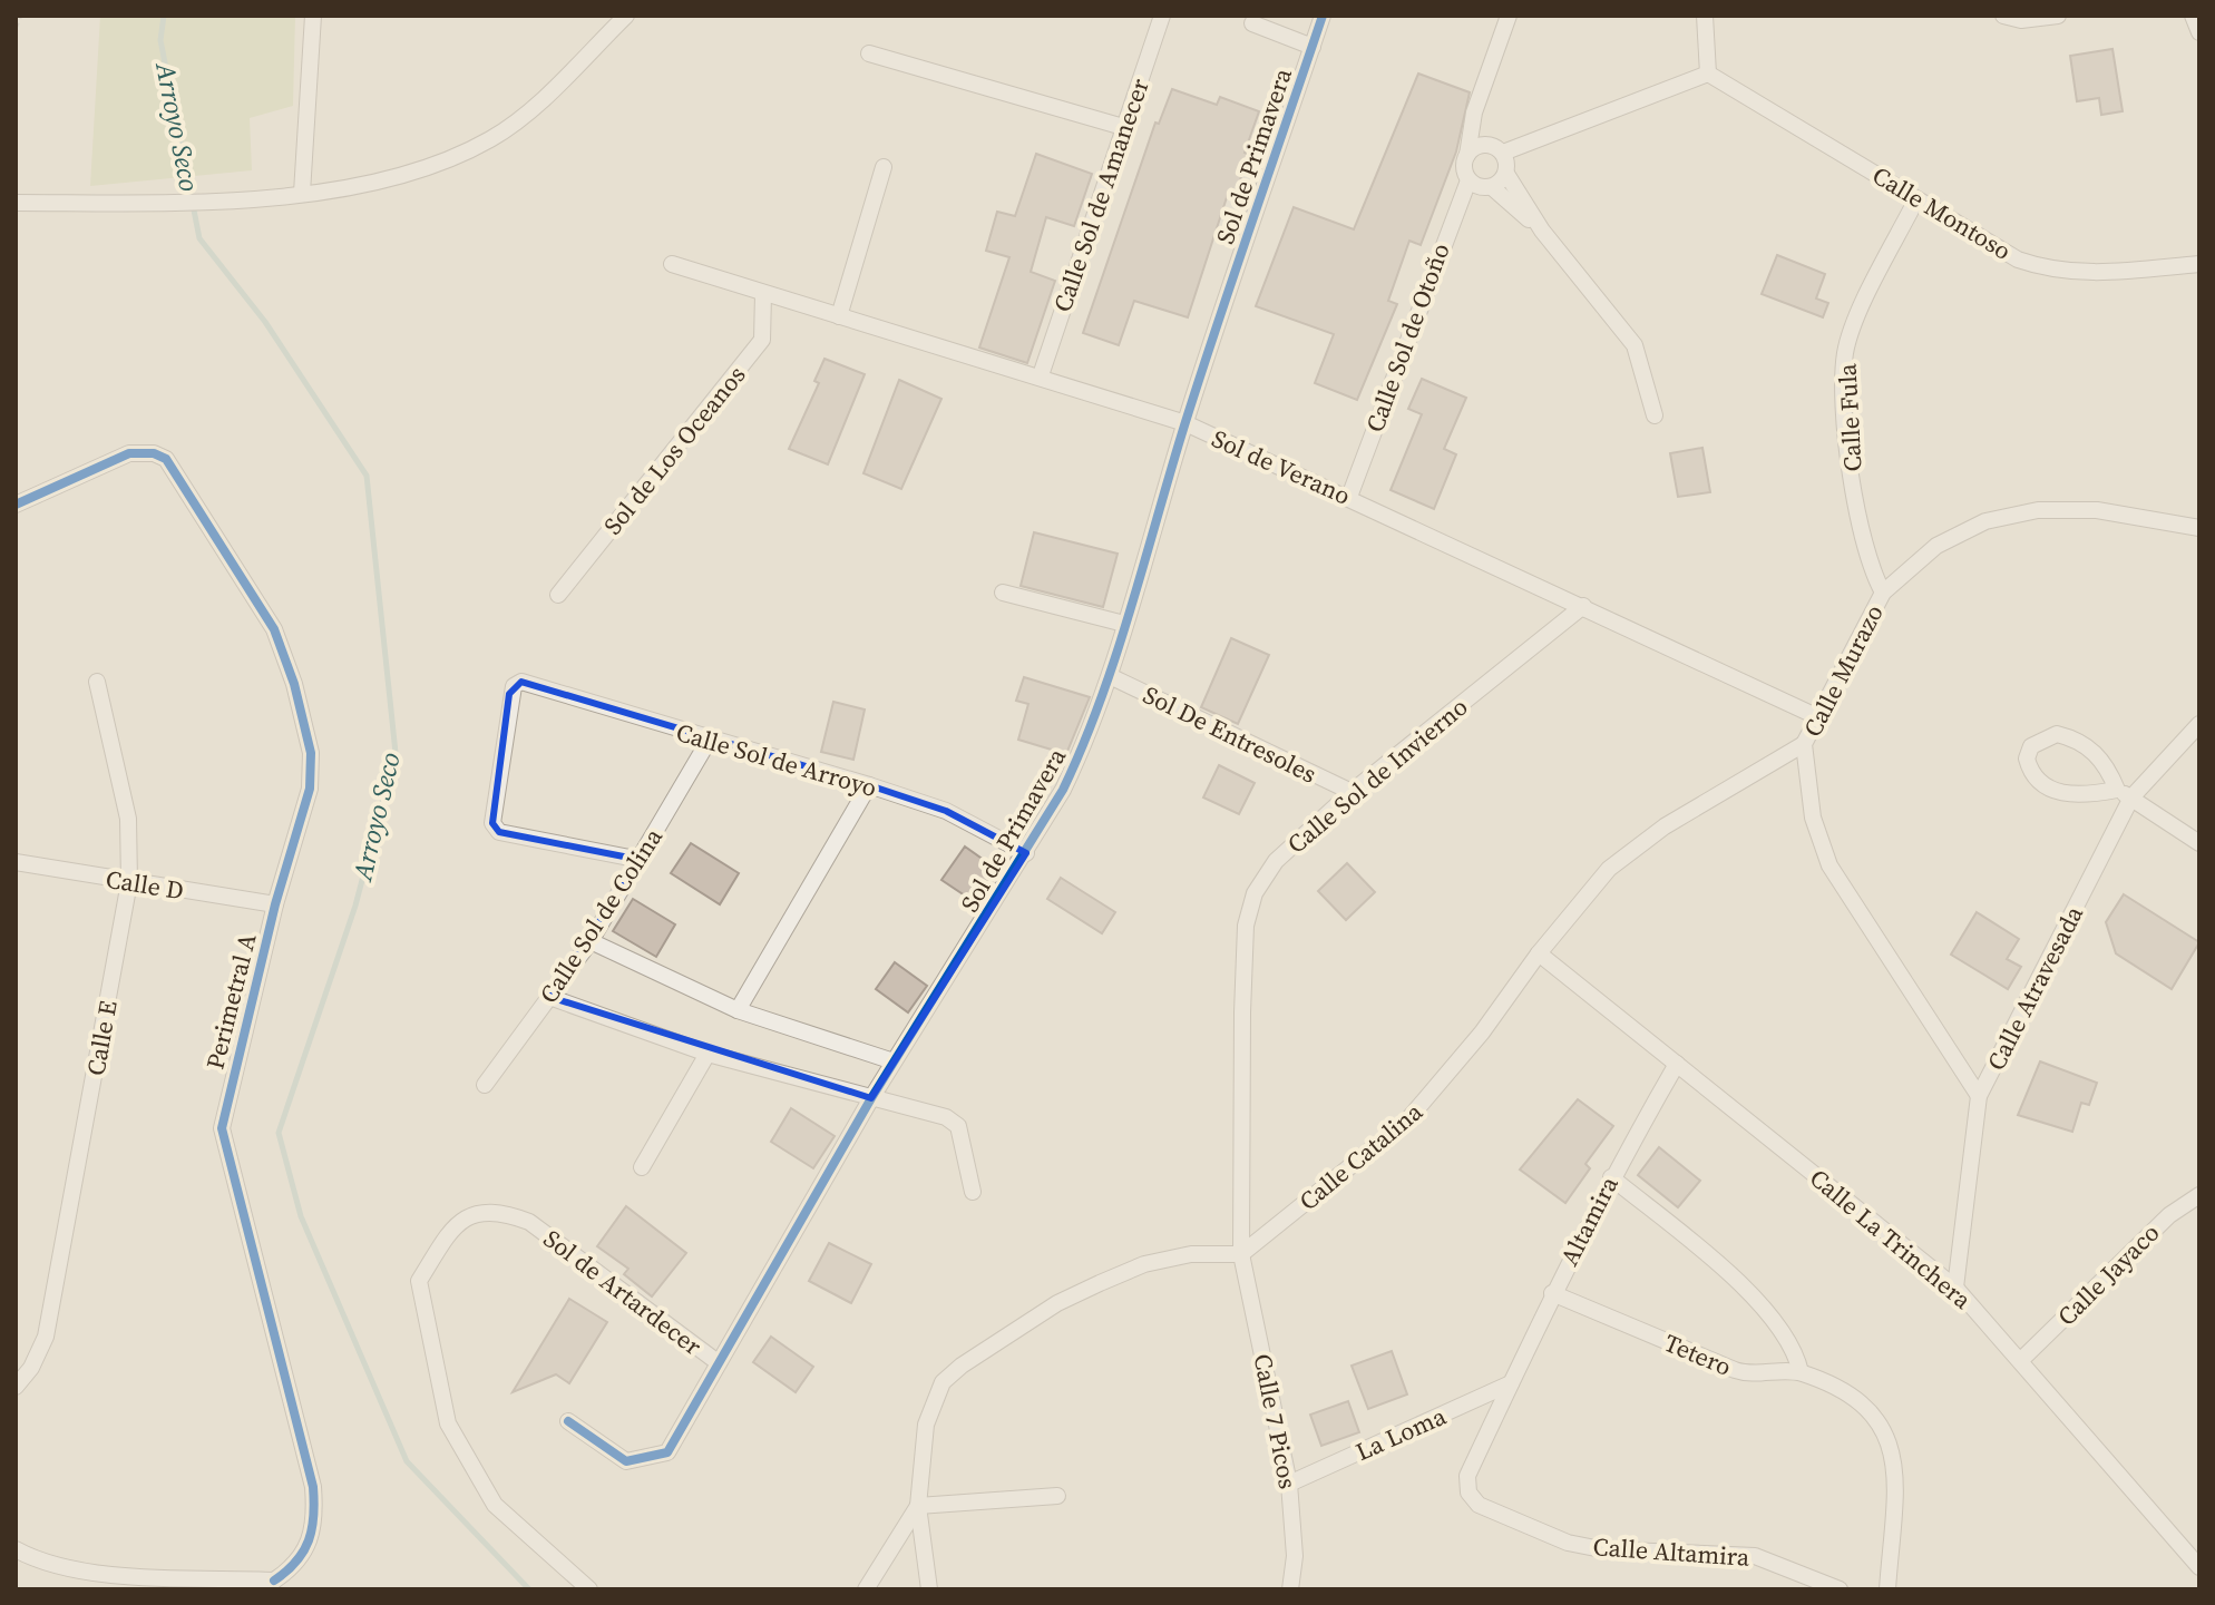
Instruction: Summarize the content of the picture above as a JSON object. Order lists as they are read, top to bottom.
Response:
{
  "streets": {
    "street": [
      "Sol de Primavera",
      "Calle Sol de Amanecer",
      "Calle Montoso",
      "Calle Sol de Otoño",
      "Calle Fula",
      "Sol de Los Oceanos",
      "Sol de Verano",
      "Calle Murazo",
      "Sol De Entresoles",
      "Calle Sol de Arroyo",
      "Calle Sol de Invierno",
      "Calle D",
      "Calle Sol de Colina",
      "Calle Atravesada",
      "Perimetral A",
      "Calle E",
      "Calle Catalina",
      "Altamira",
      "Calle La Trinchera",
      "Calle Jayaco",
      "Sol de Artardecer",
      "Tetero",
      "Calle 7 Picos",
      "La Loma",
      "Calle Altamira"
    ]
  },
  "crossings": [
    ["Sol de Primavera", "Sol de Verano"],
    ["Sol de Primavera", "Sol De Entresoles"],
    ["Sol de Primavera", "Calle Sol de Arroyo"],
    ["Sol de Primavera", "Sol de Artardecer"],
    ["Calle Sol de Amanecer", "Sol de Verano"],
    ["Calle Montoso", "Calle Fula"],
    ["Calle Sol de Otoño", "Sol de Verano"],
    ["Calle Fula", "Calle Murazo"],
    ["Sol de Los Oceanos", "Sol de Verano"],
    ["Sol de Verano", "Calle Murazo"],
    ["Sol de Verano", "Calle Sol de Invierno"],
    ["Calle Murazo", "Calle Atravesada"],
    ["Calle Murazo", "Calle Catalina"],
    ["Sol De Entresoles", "Calle Sol de Invierno"],
    ["Calle Sol de Arroyo", "Calle Sol de Colina"],
    ["Calle Sol de Invierno", "Calle Catalina"],
    ["Calle Sol de Invierno", "Calle 7 Picos"],
    ["Calle D", "Perimetral A"],
    ["Calle D", "Calle E"],
    ["Calle Atravesada", "Calle La Trinchera"],
    ["Calle Catalina", "Calle La Trinchera"],
    ["Calle Catalina", "Calle 7 Picos"],
    ["Altamira", "Calle La Trinchera"],
    ["Altamira", "Tetero"],
    ["Altamira", "La Loma"],
    ["Altamira", "Calle Altamira"],
    ["Calle La Trinchera", "Calle Jayaco"],
    ["Calle 7 Picos", "La Loma"],
    ["La Loma", "Calle Altamira"]
  ],
  "water": ["Arroyo Seco"]
}
